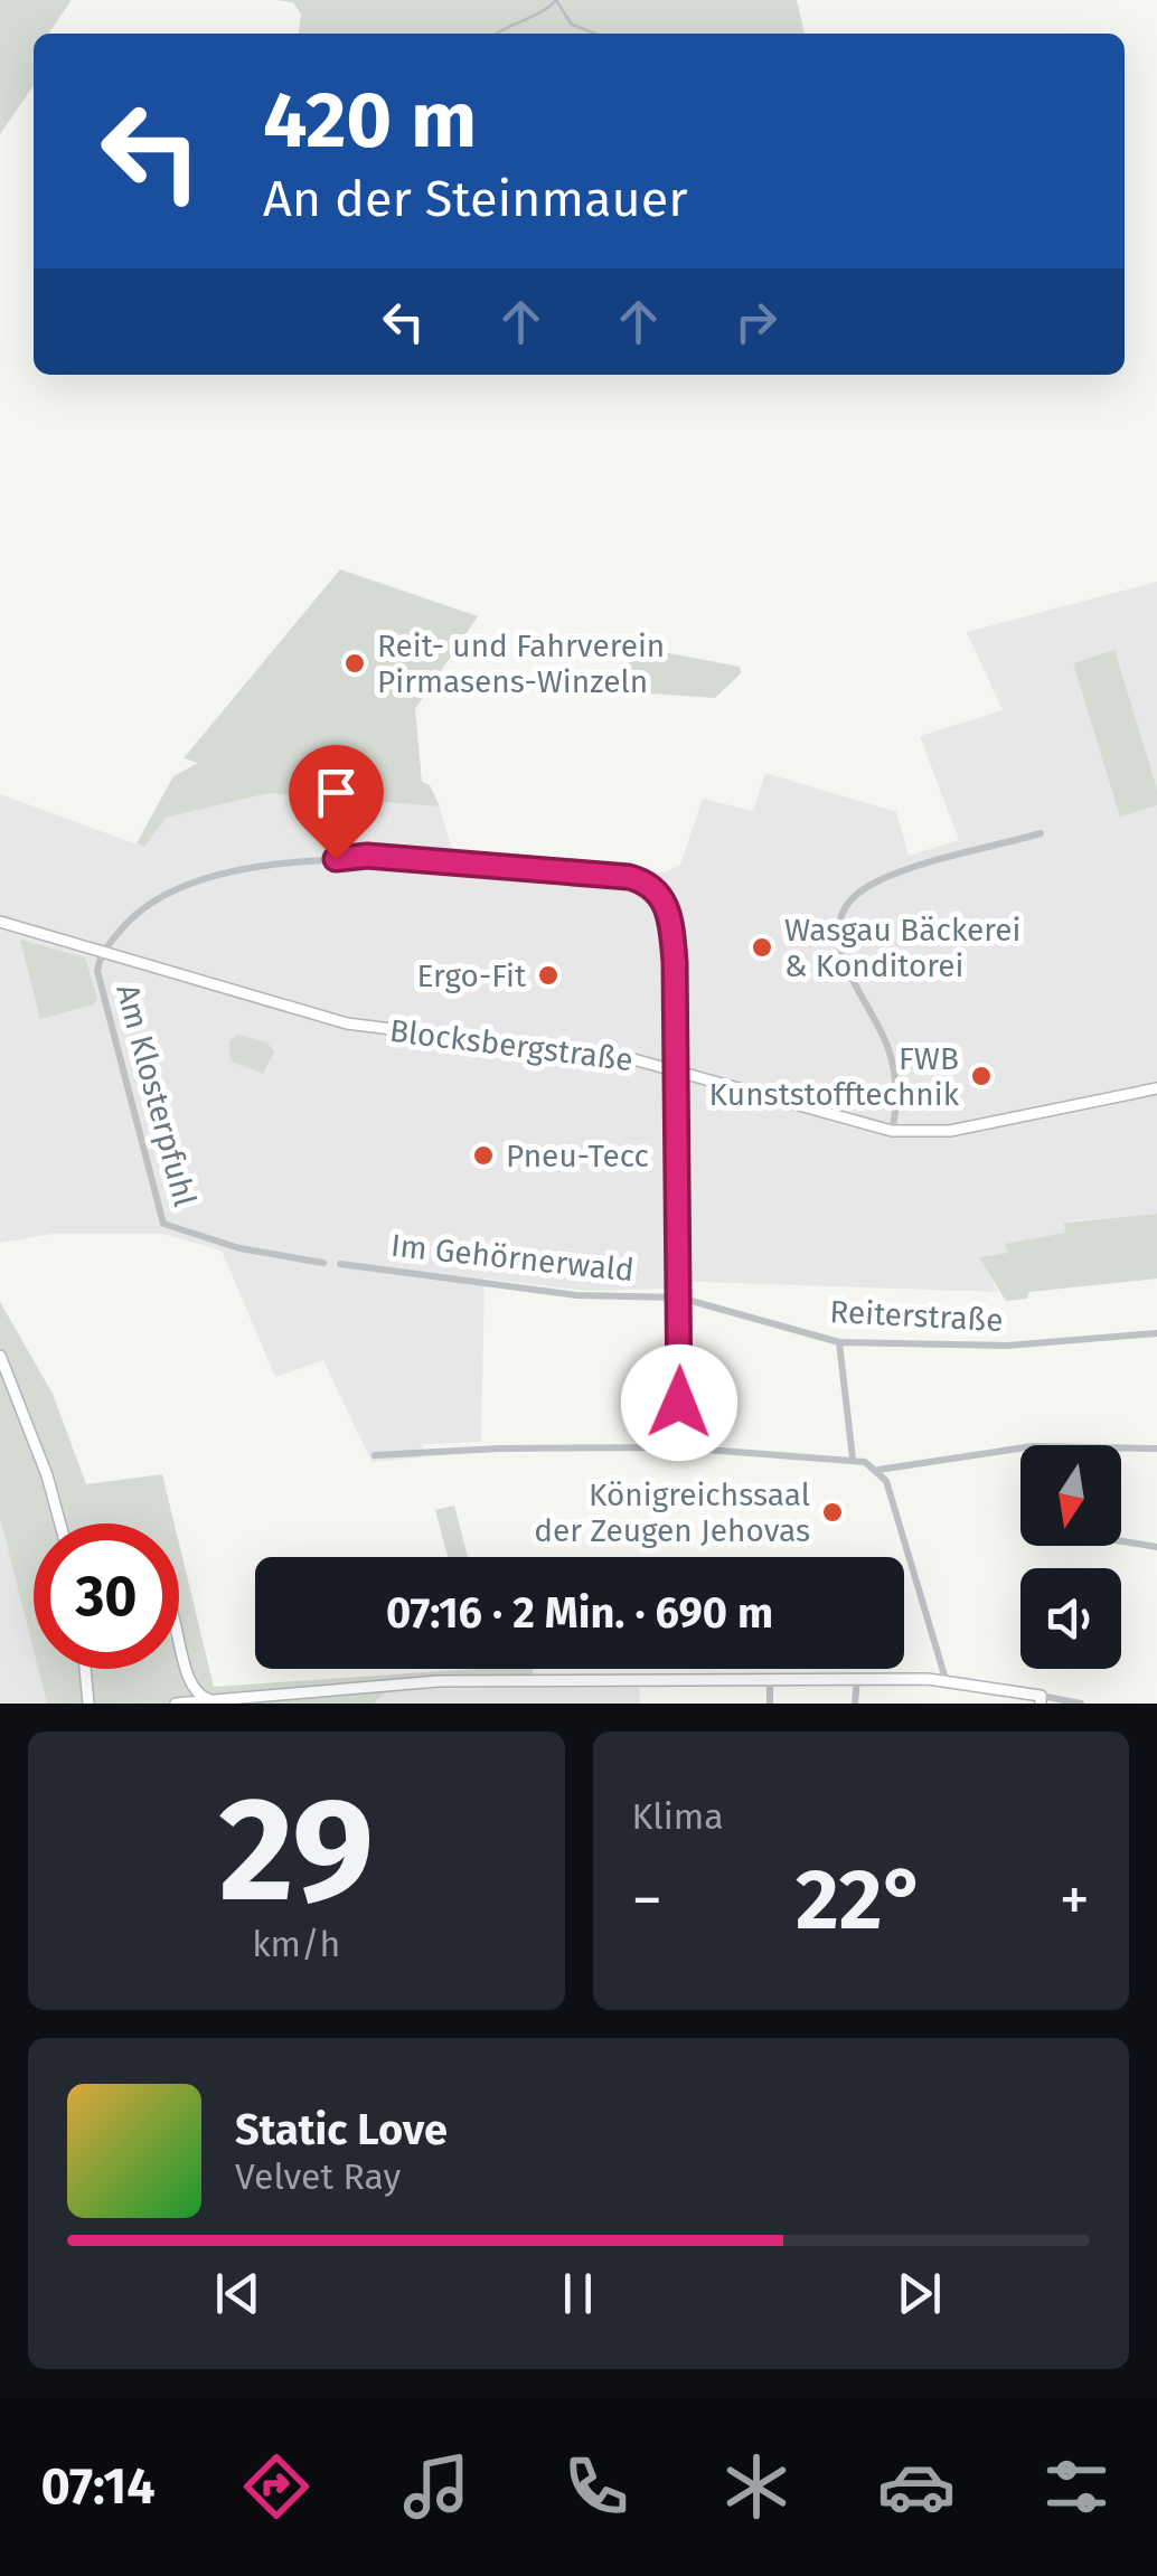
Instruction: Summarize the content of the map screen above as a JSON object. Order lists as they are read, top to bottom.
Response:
{
  "streets": {
    "main road": ["Blocksbergstraße"],
    "street": ["Am Klosterpfuhl", "Im Gehörnerwald", "Reiterstraße"]
  },
  "crossings": [
    ["Blocksbergstraße", "Am Klosterpfuhl"],
    ["Im Gehörnerwald", "Reiterstraße"]
  ],
  "places": [
    "Reit- und Fahrverein Pirmasens-Winzeln",
    "Wasgau Bäckerei & Konditorei",
    "Ergo-Fit",
    "FWB Kunststofftechnik",
    "Pneu-Tecc",
    "Königreichssaal der Zeugen Jehovas"
  ],
  "north": "bottom",
  "page": {
    "turn": ["420 m", "An der Steinmauer"],
    "limit": "30",
    "trip": "07:16 · 2 Min. · 690 m",
    "tile": [
      ["29", "km/h"],
      "Klima"
    ],
    "heat": ["−", "22°", "+"],
    "song": ["Static Love", "Velvet Ray"],
    "tabs": "07:14"
  }
}
